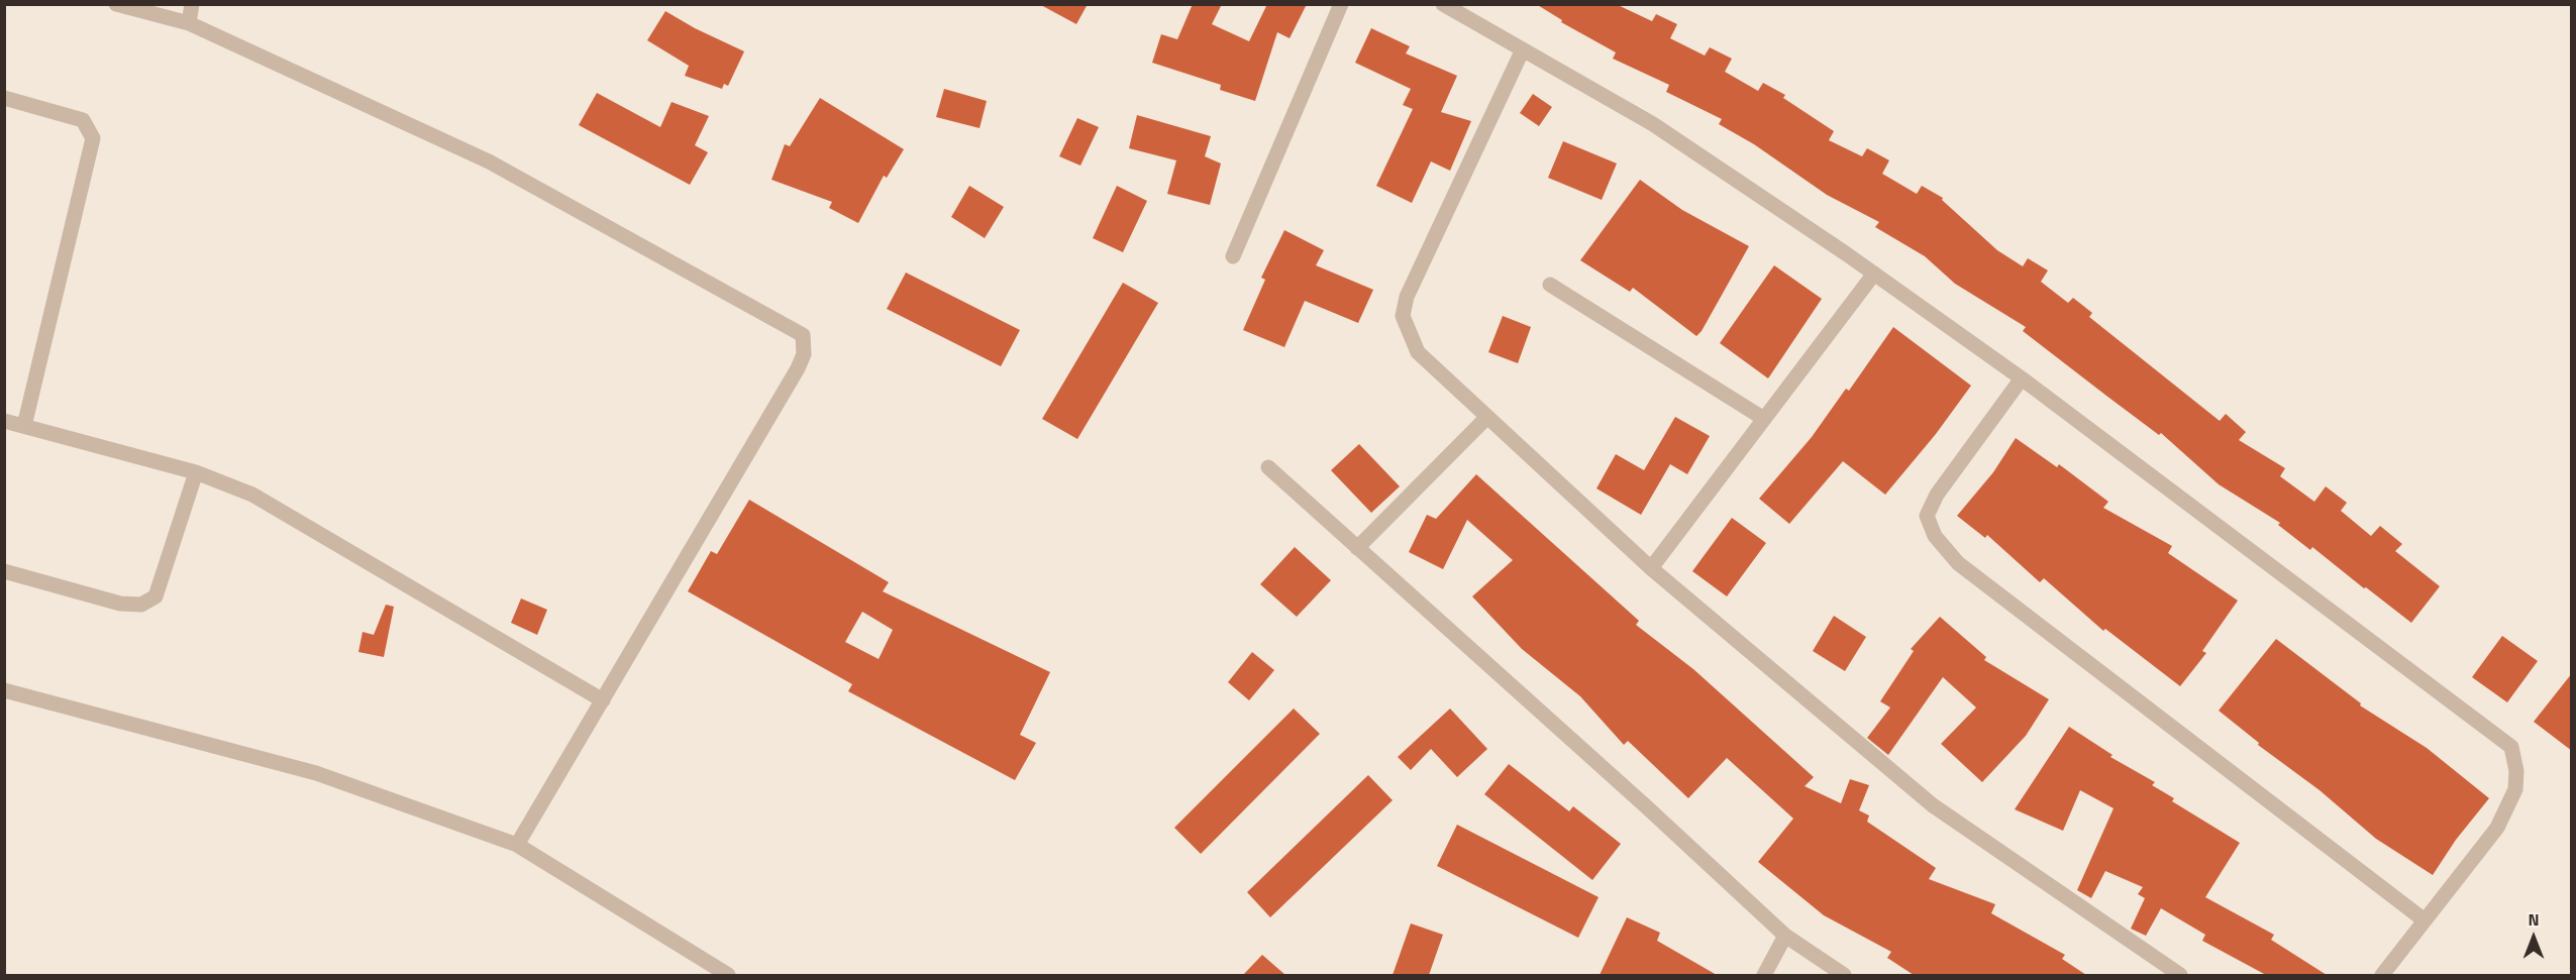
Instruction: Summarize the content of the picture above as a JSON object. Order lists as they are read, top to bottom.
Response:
{
  "north": "top"
}
